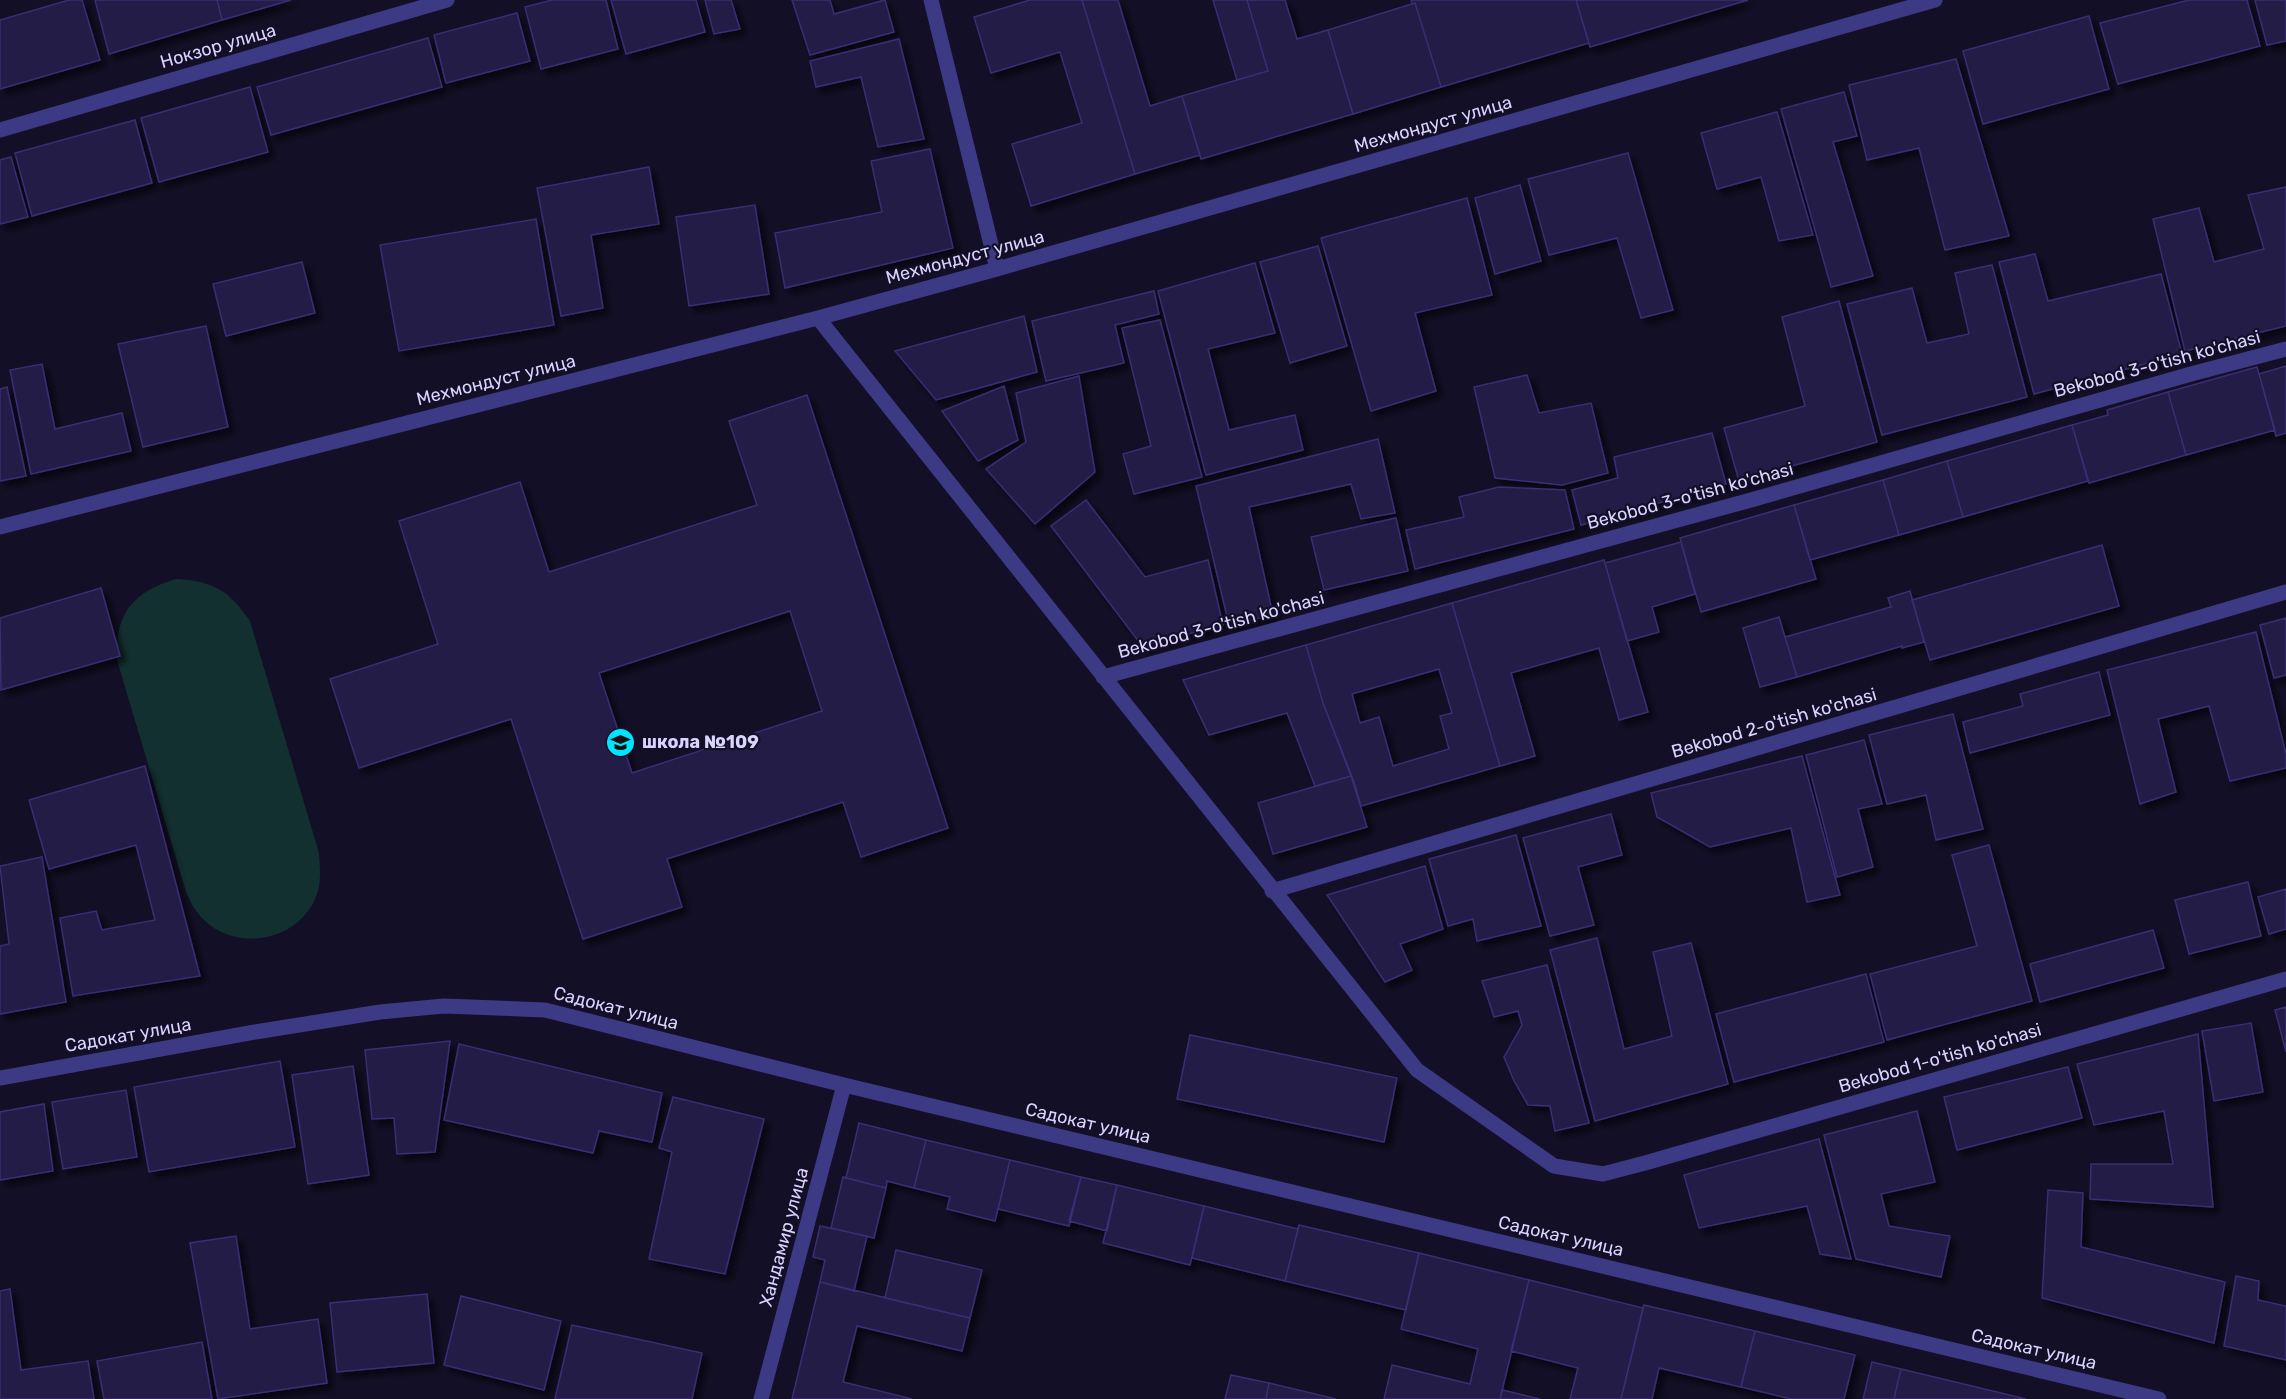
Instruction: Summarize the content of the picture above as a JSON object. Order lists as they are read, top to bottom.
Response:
{
  "streets": {
    "street": [
      "Нокзор улица",
      "Мехмондуст улица",
      "Bekobod 3-o'tish ko'chasi",
      "Bekobod 2-o'tish ko'chasi",
      "Садокат улица",
      "Bekobod 1-o'tish ko'chasi",
      "Хандамир улица"
    ]
  },
  "crossings": [
    ["Bekobod 2-o'tish ko'chasi", "Bekobod 1-o'tish ko'chasi"],
    ["Садокат улица", "Хандамир улица"]
  ],
  "places": {
    "school or university": ["школа №109"]
  }
}
